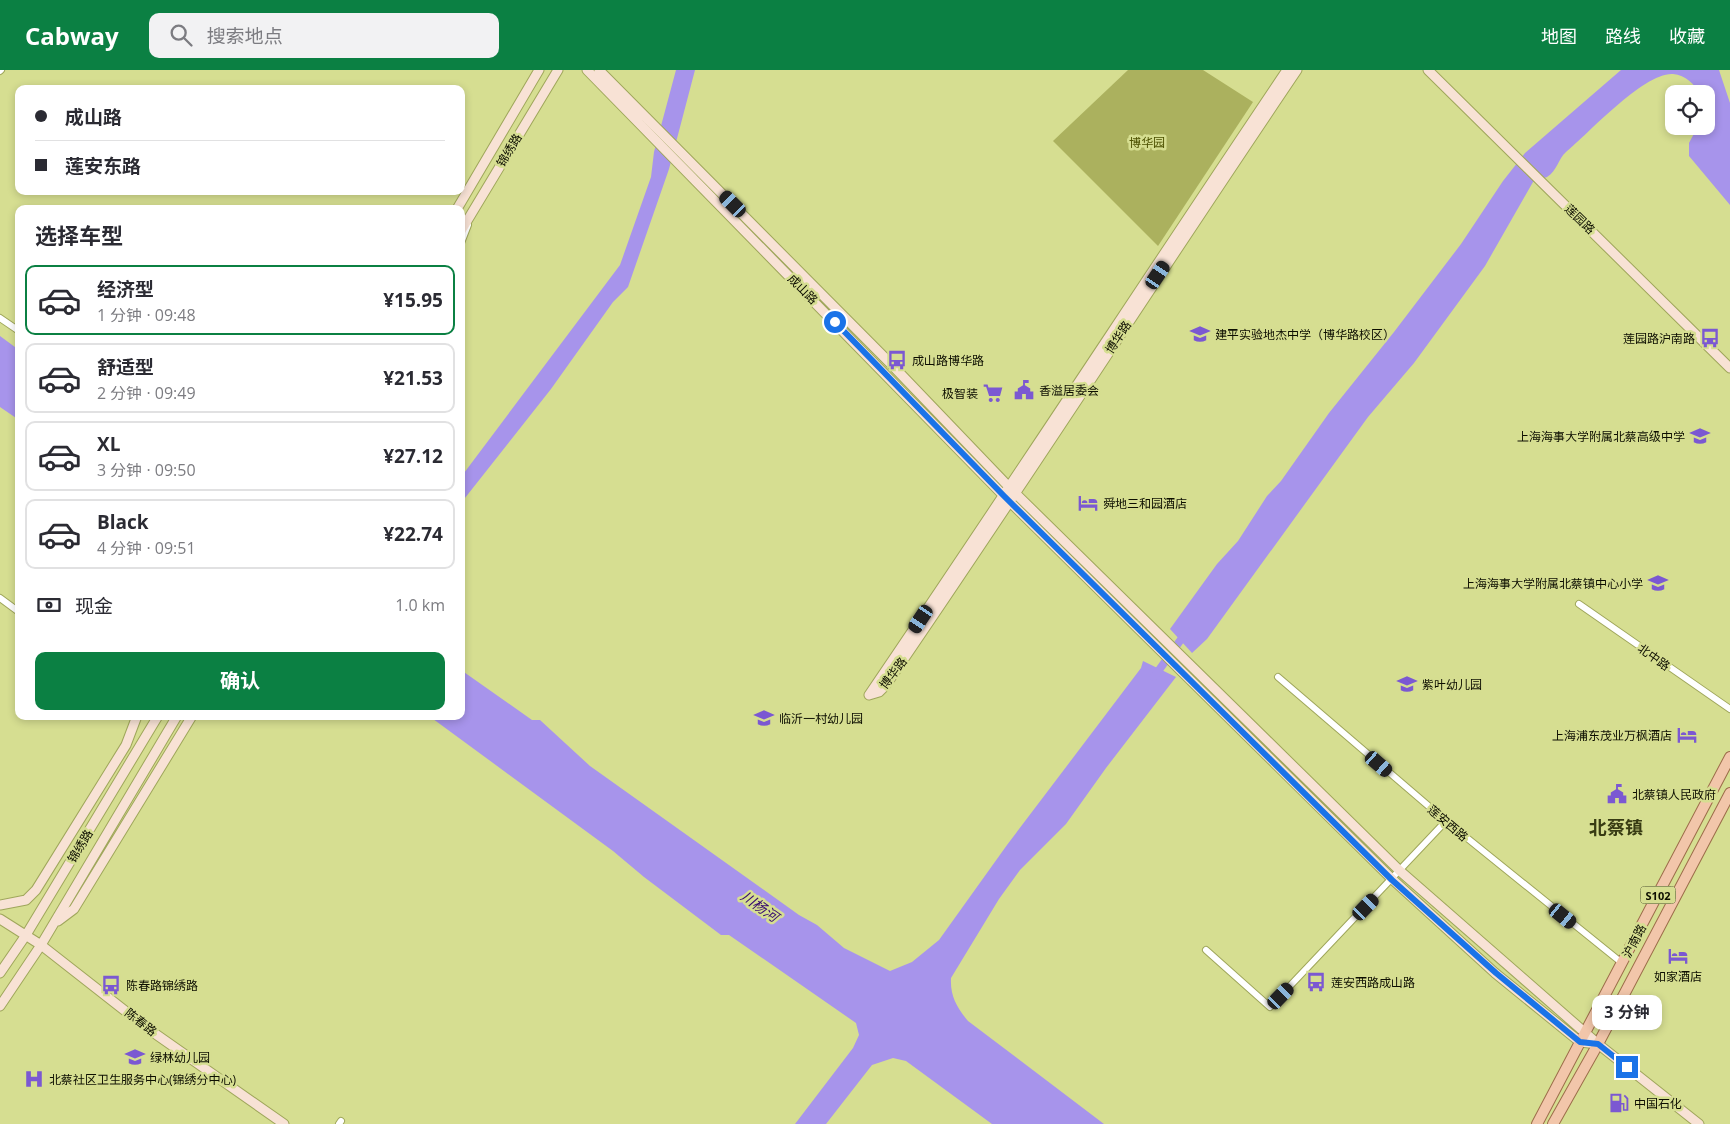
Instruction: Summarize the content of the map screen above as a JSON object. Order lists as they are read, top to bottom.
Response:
{
  "streets": {
    "main road": [
      "锦绣路",
      "莲园路",
      "成山路",
      "博华路",
      "S102",
      "沪南路",
      "陈春路"
    ],
    "street": ["北中路", "莲安西路"]
  },
  "crossings": [
    ["锦绣路", "陈春路"],
    ["成山路", "博华路"],
    ["成山路", "沪南路"],
    ["莲安西路", "沪南路"]
  ],
  "districts": ["北蔡镇"],
  "water": ["川杨河"],
  "parks": ["博华园"],
  "places": {
    "school or university": [
      "建平实验地杰中学（博华路校区）",
      "上海海事大学附属北蔡高级中学",
      "上海海事大学附属北蔡镇中心小学",
      "紫叶幼儿园",
      "临沂一村幼儿园",
      "绿林幼儿园"
    ],
    "bus stop": [
      "莲园路沪南路",
      "成山路博华路",
      "莲安西路成山路",
      "陈春路锦绣路"
    ],
    "public building": ["香溢居委会", "北蔡镇人民政府"],
    "supermarket": ["极智装"],
    "hotel": ["舜地三和园酒店", "上海浦东茂业万枫酒店", "如家酒店"],
    "hospital": ["北蔡社区卫生服务中心(锦绣分中心)"],
    "fuel station": ["中国石化"]
  },
  "page": {
    "header": "Cabway",
    "search": "搜索地点",
    "nav": ["地图", "路线", "收藏"],
    "banner": ["成山路", "莲安东路"],
    "heading": "选择车型",
    "list": [
      {
        "name": "经济型",
        "note": "1 分钟 · 09:48",
        "value": "¥15.95"
      },
      {
        "name": "舒适型",
        "note": "2 分钟 · 09:49",
        "value": "¥21.53"
      },
      {
        "name": "XL",
        "note": "3 分钟 · 09:50",
        "value": "¥27.12"
      },
      {
        "name": "Black",
        "note": "4 分钟 · 09:51",
        "value": "¥22.74"
      }
    ],
    "pay": ["现金", "1.0 km"],
    "buttons": "确认",
    "bubble": "3 分钟"
  }
}
